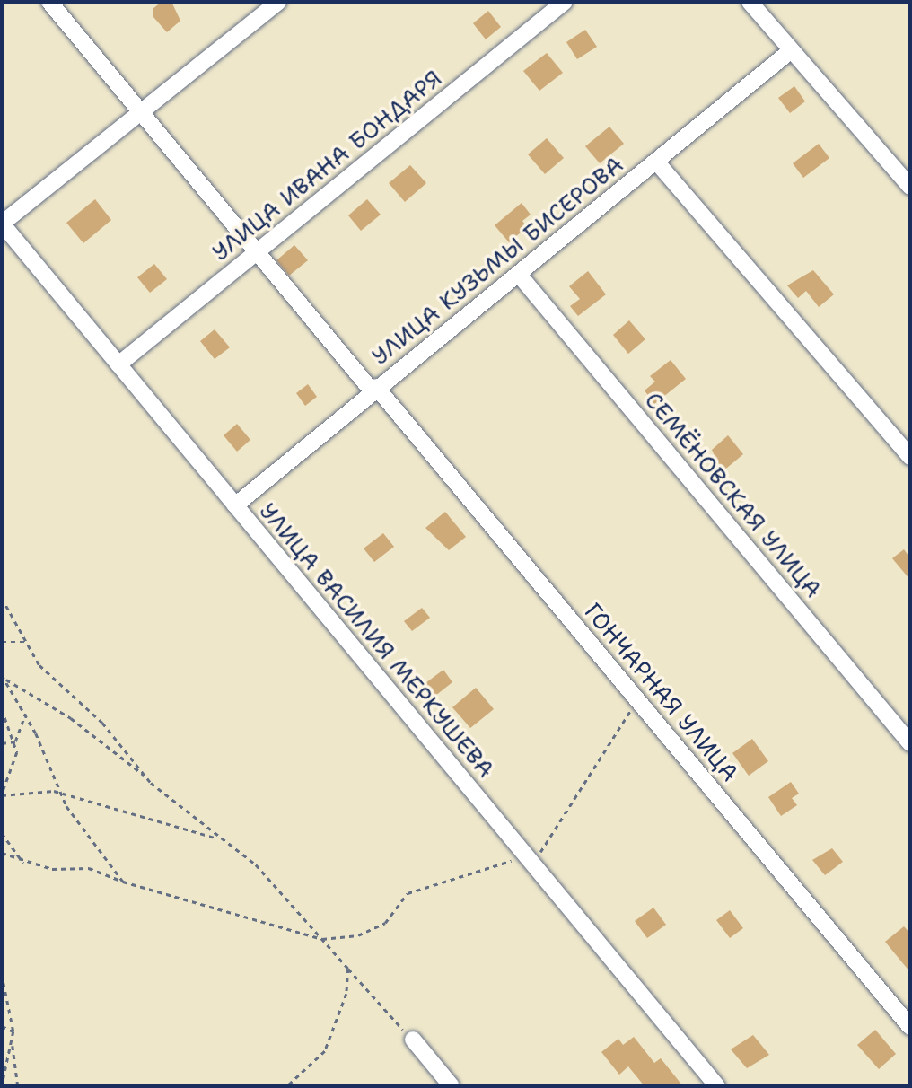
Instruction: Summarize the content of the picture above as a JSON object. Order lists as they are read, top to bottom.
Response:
{
  "streets": {
    "street": [
      "УЛИЦА ИВАНА БОНДАРЯ",
      "УЛИЦА КУЗЬМЫ БИСЕРОВА",
      "СЕМЁНОВСКАЯ УЛИЦА",
      "УЛИЦА ВАСИЛИЯ МЕРКУШЕВА",
      "ГОНЧАРНАЯ УЛИЦА"
    ]
  },
  "crossings": [
    ["УЛИЦА ИВАНА БОНДАРЯ", "УЛИЦА ВАСИЛИЯ МЕРКУШЕВА"],
    ["УЛИЦА ИВАНА БОНДАРЯ", "ГОНЧАРНАЯ УЛИЦА"],
    ["УЛИЦА КУЗЬМЫ БИСЕРОВА", "СЕМЁНОВСКАЯ УЛИЦА"],
    ["УЛИЦА КУЗЬМЫ БИСЕРОВА", "УЛИЦА ВАСИЛИЯ МЕРКУШЕВА"],
    ["УЛИЦА КУЗЬМЫ БИСЕРОВА", "ГОНЧАРНАЯ УЛИЦА"]
  ]
}
